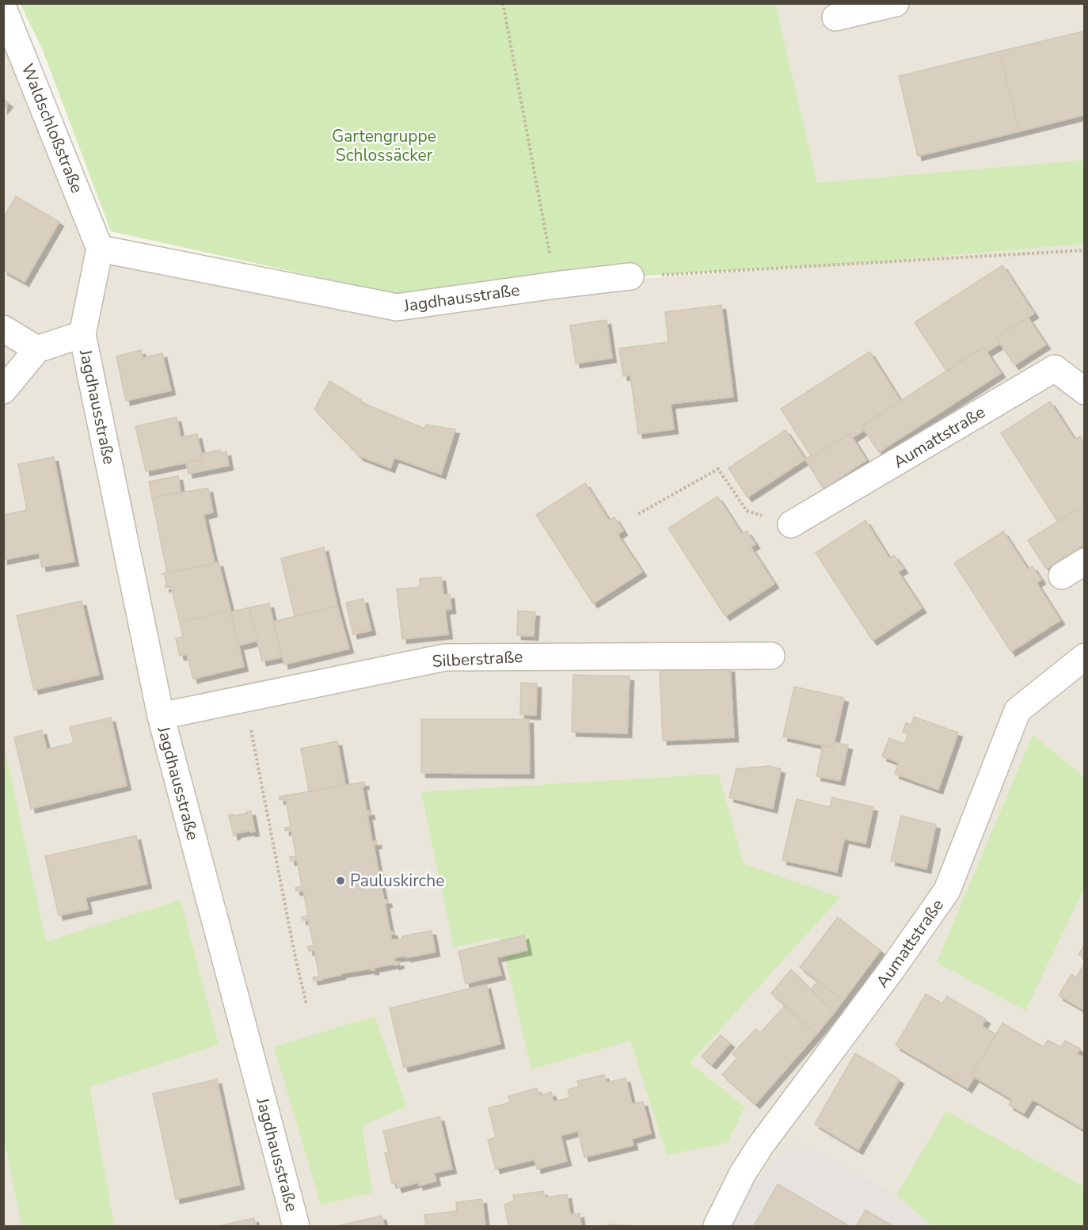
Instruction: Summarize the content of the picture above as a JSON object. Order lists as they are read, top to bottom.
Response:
{
  "streets": {
    "street": [
      "Waldschloßstraße",
      "Jagdhausstraße",
      "Aumattstraße",
      "Silberstraße"
    ]
  },
  "crossings": [
    ["Waldschloßstraße", "Jagdhausstraße"],
    ["Jagdhausstraße", "Silberstraße"]
  ],
  "parks": ["Gartengruppe Schlossäcker"],
  "places": ["Pauluskirche"]
}
